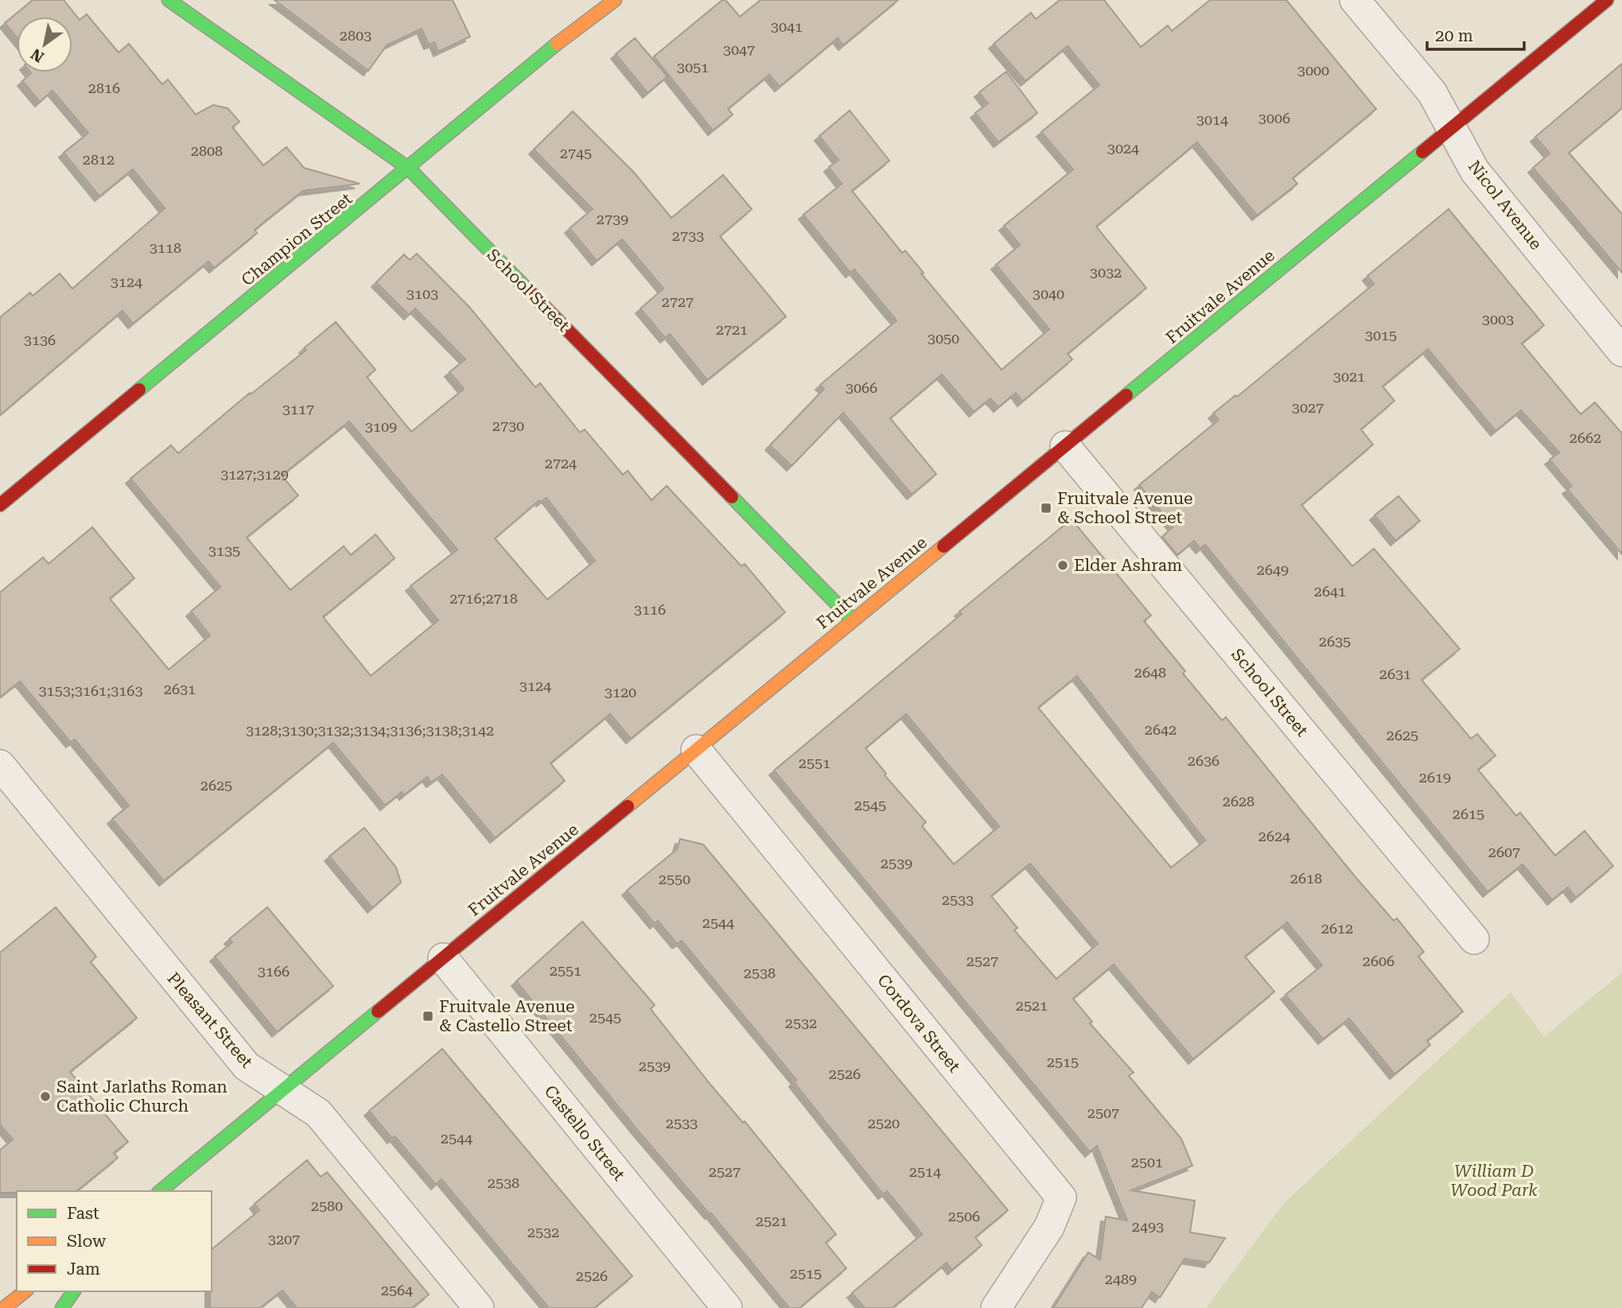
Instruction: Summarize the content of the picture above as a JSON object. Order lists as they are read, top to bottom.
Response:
{
  "streets": {
    "main road": ["Champion Street", "School Street", "Fruitvale Avenue"],
    "street": [
      "Nicol Avenue",
      "Pleasant Street",
      "Cordova Street",
      "Castello Street"
    ]
  },
  "crossings": [
    ["Nicol Avenue", "Fruitvale Avenue"],
    ["Champion Street", "School Street"],
    ["School Street", "Fruitvale Avenue"],
    ["Fruitvale Avenue", "Pleasant Street"],
    ["Fruitvale Avenue", "Cordova Street"],
    ["Fruitvale Avenue", "Castello Street"]
  ],
  "parks": ["William D Wood Park"],
  "places": {
    "transit": ["Fruitvale Avenue & School Street", "Fruitvale Avenue & Castello Street"],
    "other": ["Elder Ashram", "Saint Jarlaths Roman Catholic Church"]
  },
  "house_numbers": [
    "3041",
    "2803",
    "3047",
    "3051",
    "3000",
    "2816",
    "3006",
    "3014",
    "3024",
    "2808",
    "2745",
    "2812",
    "2739",
    "2733",
    "3118",
    "3032",
    "3124",
    "3103",
    "3040",
    "2727",
    "3003",
    "2721",
    "3015",
    "3050",
    "3136",
    "3021",
    "3066",
    "3027",
    "3117",
    "2730",
    "3109",
    "2662",
    "2724",
    "3127;3129",
    "3135",
    "2649",
    "2641",
    "2716;2718",
    "3116",
    "2635",
    "2648",
    "2631",
    "3124",
    "2631",
    "3153;3161;3163",
    "3120",
    "2642",
    "3128;3130;3132;3134;3136;3138;3142",
    "2625",
    "2636",
    "2551",
    "2619",
    "2625",
    "2628",
    "2545",
    "2615",
    "2624",
    "2607",
    "2539",
    "2618",
    "2550",
    "2533",
    "2544",
    "2612",
    "2527",
    "2606",
    "2551",
    "3166",
    "2538",
    "2521",
    "2545",
    "2532",
    "2515",
    "2539",
    "2526",
    "2507",
    "2533",
    "2520",
    "2544",
    "2501",
    "2527",
    "2514",
    "2538",
    "2580",
    "2506",
    "2521",
    "2493",
    "2532",
    "3207",
    "2515",
    "2526",
    "2489",
    "2564"
  ],
  "legend": ["Fast", "Slow", "Jam"],
  "scale_bar": "20 m",
  "north": "bottom left"
}
